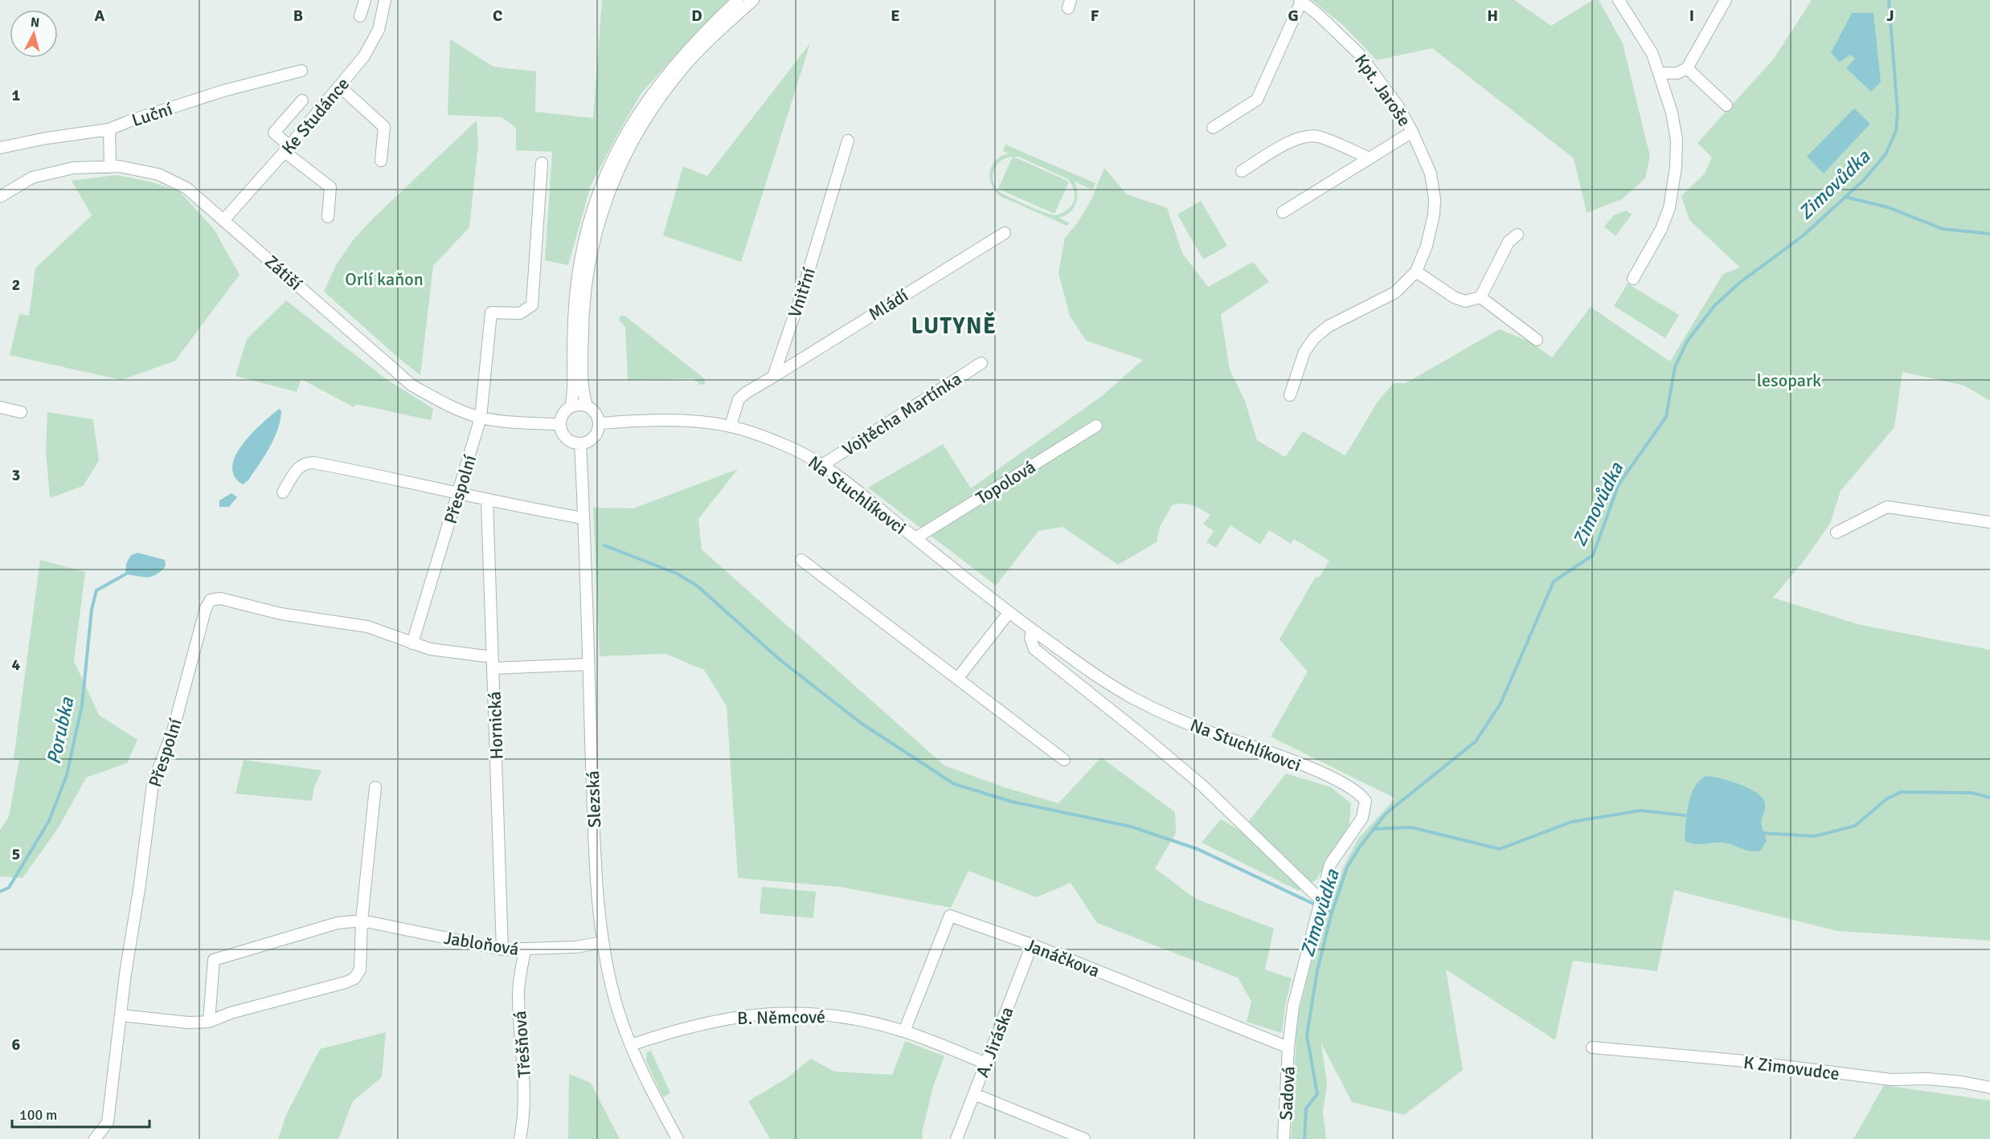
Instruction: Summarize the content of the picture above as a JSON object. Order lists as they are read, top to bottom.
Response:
{
  "streets": {
    "street": [
      "Kpt. Jaroše",
      "Luční",
      "Ke Studánce",
      "Zátiší",
      "Vnitřní",
      "Mládí",
      "Vojtěcha Martínka",
      "Topolová",
      "Přespolní",
      "Na Stuchlíkovci",
      "Hornická",
      "Slezská",
      "Jabloňová",
      "Janáčkova",
      "B. Němcové",
      "A. Jiráska",
      "Třešňová",
      "K Zimovudce",
      "Sadová"
    ]
  },
  "crossings": [
    ["Ke Studánce", "Zátiší"],
    ["Zátiší", "Přespolní"],
    ["Zátiší", "Na Stuchlíkovci"],
    ["Zátiší", "Slezská"],
    ["Vnitřní", "Mládí"],
    ["Vojtěcha Martínka", "Na Stuchlíkovci"],
    ["Topolová", "Na Stuchlíkovci"],
    ["Přespolní", "Hornická"],
    ["Přespolní", "Slezská"],
    ["Na Stuchlíkovci", "Slezská"],
    ["Na Stuchlíkovci", "Janáčkova"],
    ["Na Stuchlíkovci", "Sadová"],
    ["Hornická", "Jabloňová"],
    ["Slezská", "Jabloňová"],
    ["Slezská", "B. Němcové"],
    ["Jabloňová", "Třešňová"],
    ["Janáčkova", "B. Němcové"],
    ["Janáčkova", "A. Jiráska"],
    ["Janáčkova", "Sadová"],
    ["B. Němcové", "A. Jiráska"]
  ],
  "districts": ["LUTYNĚ"],
  "water": ["Zimovůdka", "Porubka"],
  "parks": ["Orlí kaňon", "lesopark"],
  "scale_bar": "100 m",
  "north": "top",
  "grid": {
    "columns": [
      "A",
      "B",
      "C",
      "D",
      "E",
      "F",
      "G",
      "H",
      "I",
      "J"
    ],
    "rows": [
      "1",
      "2",
      "3",
      "4",
      "5",
      "6"
    ]
  }
}
